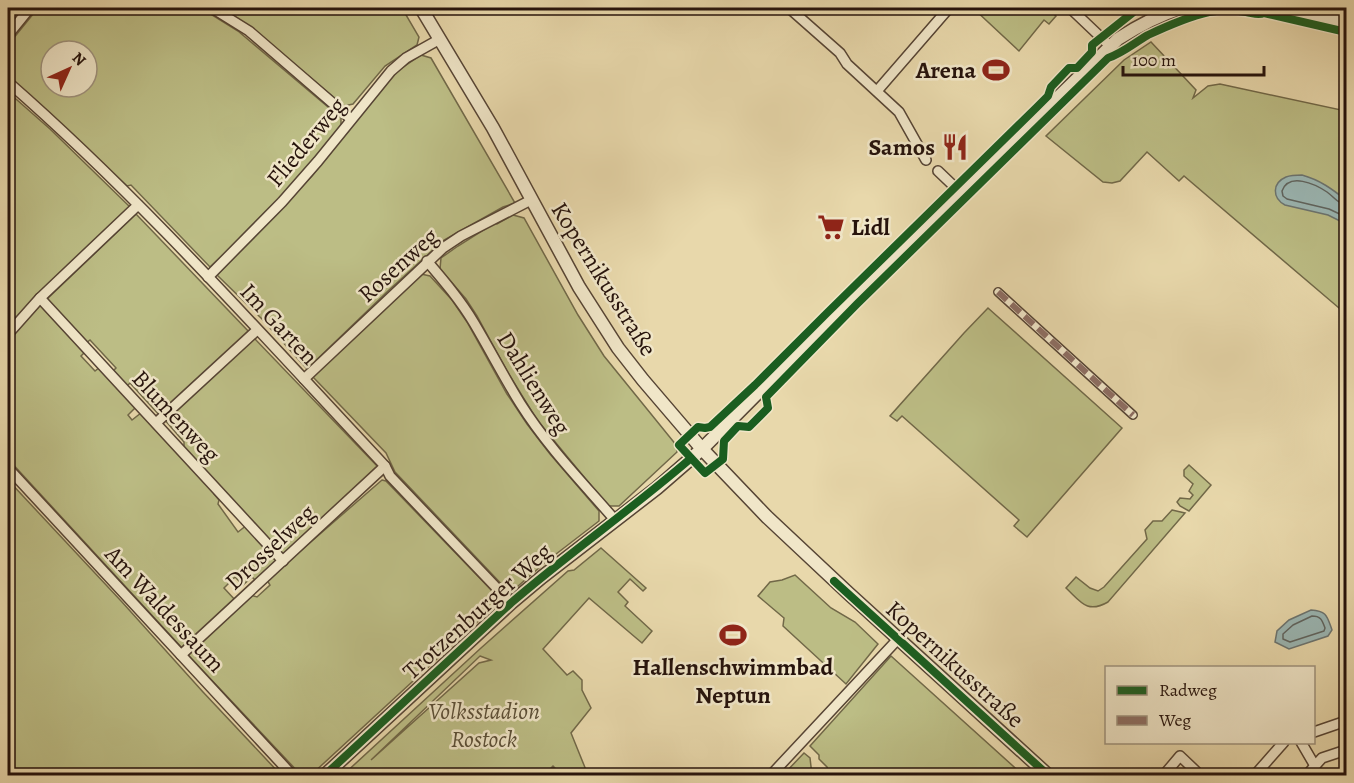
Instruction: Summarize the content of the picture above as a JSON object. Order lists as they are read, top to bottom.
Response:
{
  "streets": {
    "street": [
      "Fliederweg",
      "Rosenweg",
      "Kopernikusstraße",
      "Im Garten",
      "Dahlienweg",
      "Blumenweg",
      "Drosselweg",
      "Am Waldessaum",
      "Trotzenburger Weg"
    ]
  },
  "crossings": [
    ["Fliederweg", "Kopernikusstraße"],
    ["Fliederweg", "Im Garten"],
    ["Rosenweg", "Kopernikusstraße"],
    ["Rosenweg", "Im Garten"],
    ["Rosenweg", "Dahlienweg"],
    ["Kopernikusstraße", "Trotzenburger Weg"],
    ["Im Garten", "Drosselweg"],
    ["Im Garten", "Trotzenburger Weg"],
    ["Dahlienweg", "Trotzenburger Weg"],
    ["Blumenweg", "Drosselweg"],
    ["Drosselweg", "Am Waldessaum"]
  ],
  "parks": ["Volksstadion Rostock"],
  "places": {
    "sports": ["Arena", "Hallenschwimmbad Neptun"],
    "restaurant": ["Samos"],
    "supermarket": ["Lidl"]
  },
  "legend": ["Radweg", "Weg"],
  "scale_bar": "100 m",
  "north": "top right"
}
